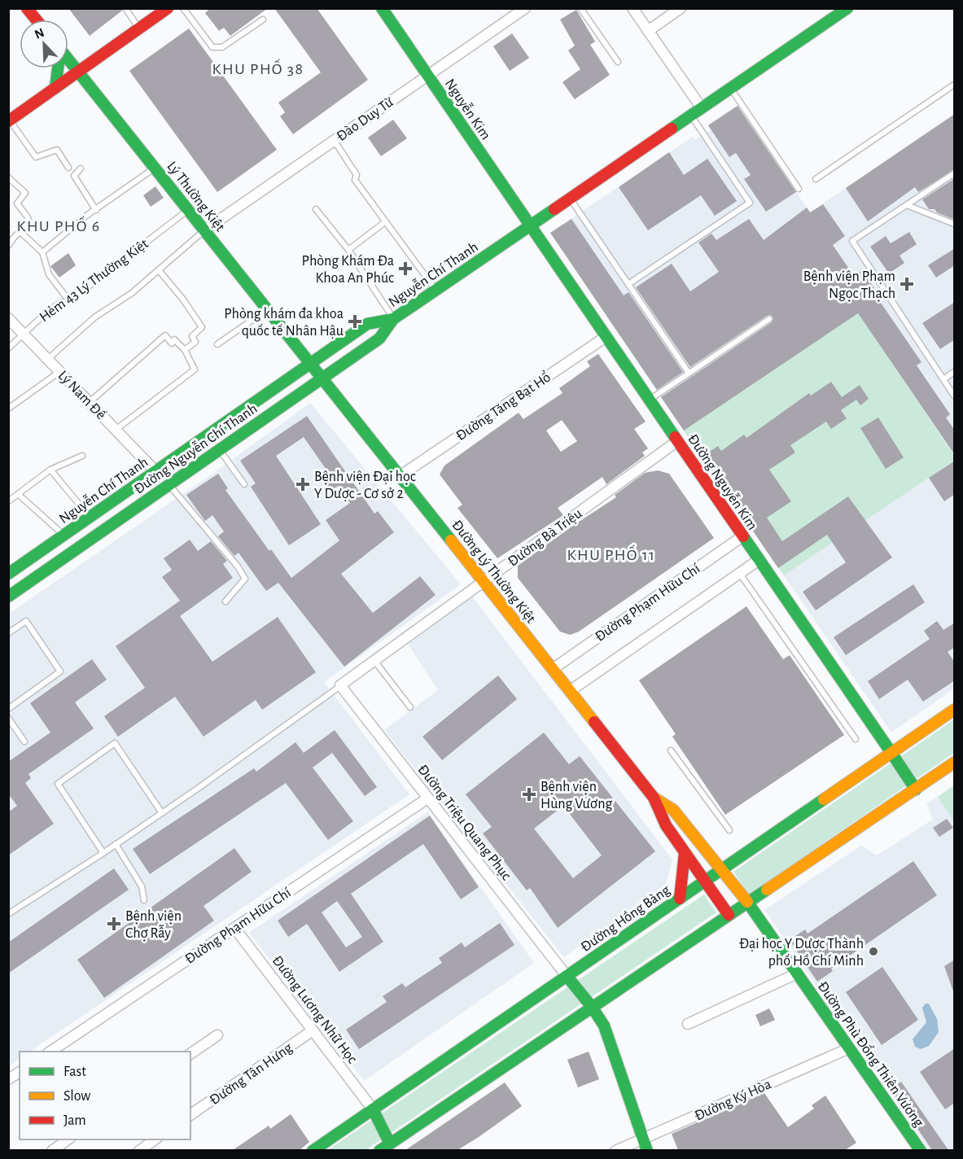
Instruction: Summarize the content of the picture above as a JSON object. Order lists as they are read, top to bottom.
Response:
{
  "streets": {
    "main road": [
      "Nguyễn Kim",
      "Lý Thường Kiệt",
      "Nguyễn Chí Thanh",
      "Đường Nguyễn Chí Thanh",
      "Đường Nguyễn Kim",
      "Đường Lý Thường Kiệt",
      "Đường Hồng Bàng",
      "Đường Phù Đổng Thiên Vương"
    ],
    "street": [
      "Đào Duy Từ",
      "Lý Nam Đế",
      "Đường Tăng Bạt Hổ",
      "Đường Bà Triệu",
      "Đường Phạm Hữu Chí",
      "Đường Triệu Quang Phục",
      "Đường Lương Nhữ Học",
      "Đường Tân Hưng",
      "Đường Ký Hòa"
    ],
    "lane": ["Hẻm 43 Lý Thường Kiệt"]
  },
  "crossings": [
    ["Nguyễn Kim", "Đào Duy Từ"],
    ["Nguyễn Kim", "Nguyễn Chí Thanh"],
    ["Nguyễn Kim", "Đường Nguyễn Kim"],
    ["Đào Duy Từ", "Lý Thường Kiệt"],
    ["Lý Thường Kiệt", "Nguyễn Chí Thanh"],
    ["Lý Thường Kiệt", "Hẻm 43 Lý Thường Kiệt"],
    ["Lý Thường Kiệt", "Đường Lý Thường Kiệt"],
    ["Nguyễn Chí Thanh", "Lý Nam Đế"],
    ["Nguyễn Chí Thanh", "Đường Nguyễn Chí Thanh"],
    ["Nguyễn Chí Thanh", "Đường Nguyễn Kim"],
    ["Nguyễn Chí Thanh", "Đường Lý Thường Kiệt"],
    ["Hẻm 43 Lý Thường Kiệt", "Lý Nam Đế"],
    ["Đường Tăng Bạt Hổ", "Đường Nguyễn Kim"],
    ["Đường Tăng Bạt Hổ", "Đường Lý Thường Kiệt"],
    ["Đường Nguyễn Chí Thanh", "Đường Lý Thường Kiệt"],
    ["Đường Nguyễn Kim", "Đường Bà Triệu"],
    ["Đường Nguyễn Kim", "Đường Phạm Hữu Chí"],
    ["Đường Nguyễn Kim", "Đường Hồng Bàng"],
    ["Đường Bà Triệu", "Đường Lý Thường Kiệt"],
    ["Đường Bà Triệu", "Đường Triệu Quang Phục"],
    ["Đường Lý Thường Kiệt", "Đường Phạm Hữu Chí"],
    ["Đường Lý Thường Kiệt", "Đường Hồng Bàng"],
    ["Đường Lý Thường Kiệt", "Đường Phù Đổng Thiên Vương"],
    ["Đường Phạm Hữu Chí", "Đường Triệu Quang Phục"],
    ["Đường Phạm Hữu Chí", "Đường Lương Nhữ Học"],
    ["Đường Triệu Quang Phục", "Đường Hồng Bàng"],
    ["Đường Hồng Bàng", "Đường Lương Nhữ Học"],
    ["Đường Lương Nhữ Học", "Đường Tân Hưng"],
    ["Đường Phù Đổng Thiên Vương", "Đường Ký Hòa"]
  ],
  "districts": ["KHU PHỐ 38", "KHU PHỐ 6", "KHU PHỐ 11"],
  "places": {
    "health": [
      "Phòng Khám Đa Khoa An Phúc",
      "Bệnh viện Phạm Ngọc Thạch",
      "Phòng khám đa khoa quốc tế Nhân Hậu",
      "Bệnh viện Đại học Y Dược - Cơ sở 2",
      "Bệnh viện Hùng Vương",
      "Bệnh viện Chợ Rẫy"
    ],
    "other": ["Đại học Y Dược Thành phố Hồ Chí Minh"]
  },
  "legend": ["Fast", "Slow", "Jam"],
  "north": "top left"
}
